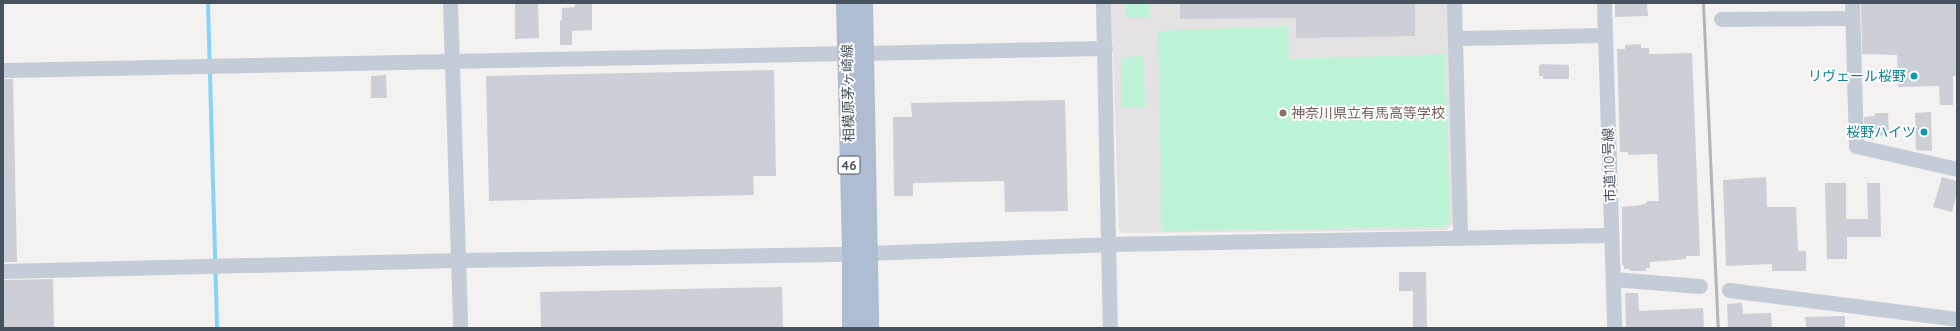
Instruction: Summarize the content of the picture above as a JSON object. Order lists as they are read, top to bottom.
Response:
{
  "streets": {
    "main road": ["相模原茅ヶ崎線", "46"],
    "street": ["市道110号線"]
  },
  "places": ["リヴェール桜野", "神奈川県立有馬高等学校", "桜野ハイツ"]
}
